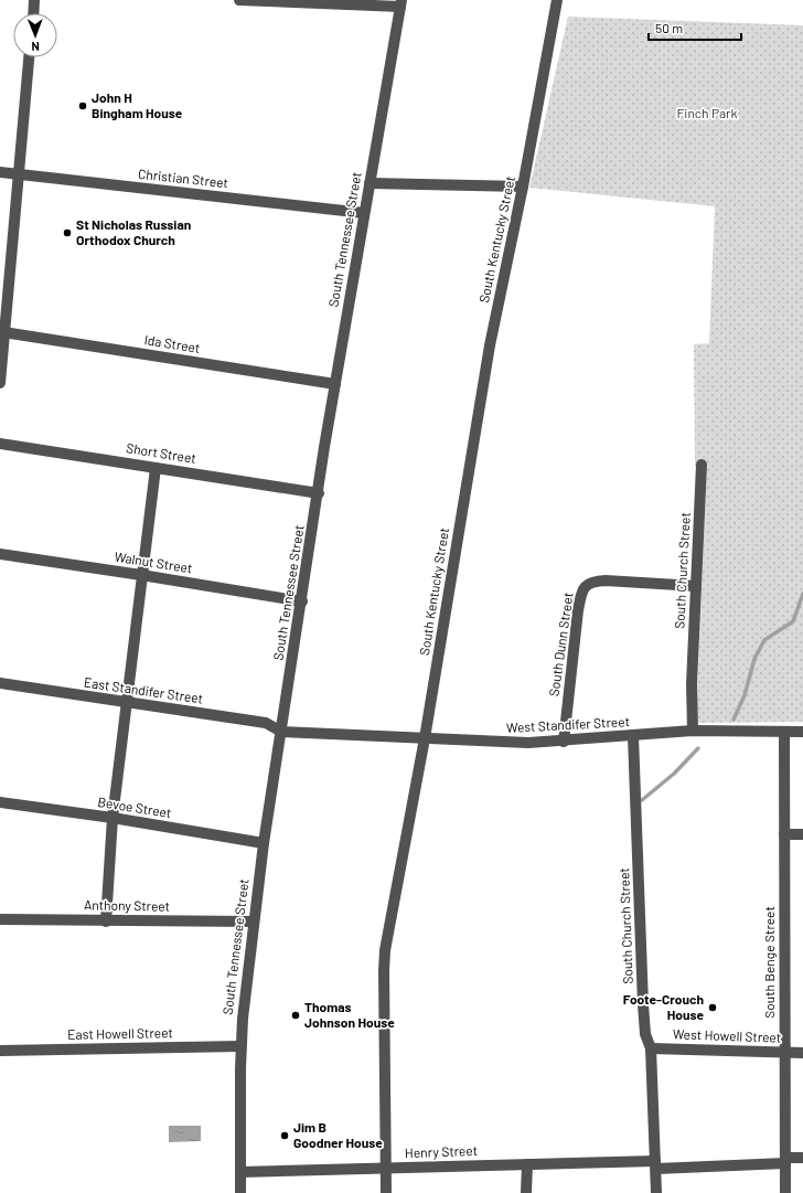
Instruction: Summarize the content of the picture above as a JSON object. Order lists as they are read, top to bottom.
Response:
{
  "streets": {
    "street": [
      "Christian Street",
      "South Tennessee Street",
      "South Kentucky Street",
      "Ida Street",
      "Short Street",
      "Walnut Street",
      "South Church Street",
      "South Dunn Street",
      "East Standifer Street",
      "West Standifer Street",
      "Bevoe Street",
      "Anthony Street",
      "South Benge Street",
      "East Howell Street",
      "West Howell Street",
      "Henry Street"
    ]
  },
  "crossings": [
    ["Christian Street", "South Tennessee Street"],
    ["South Tennessee Street", "Ida Street"],
    ["South Tennessee Street", "Short Street"],
    ["South Tennessee Street", "Walnut Street"],
    ["South Tennessee Street", "East Standifer Street"],
    ["South Tennessee Street", "West Standifer Street"],
    ["South Tennessee Street", "Bevoe Street"],
    ["South Tennessee Street", "Anthony Street"],
    ["South Tennessee Street", "East Howell Street"],
    ["South Tennessee Street", "Henry Street"],
    ["South Kentucky Street", "West Standifer Street"],
    ["South Kentucky Street", "Henry Street"],
    ["South Church Street", "South Dunn Street"],
    ["South Church Street", "West Standifer Street"],
    ["South Church Street", "West Howell Street"],
    ["South Church Street", "Henry Street"],
    ["South Dunn Street", "West Standifer Street"],
    ["East Standifer Street", "West Standifer Street"],
    ["West Standifer Street", "South Benge Street"],
    ["South Benge Street", "West Howell Street"]
  ],
  "parks": ["Finch Park"],
  "places": [
    "John H Bingham House",
    "St Nicholas Russian Orthodox Church",
    "Foote-Crouch House",
    "Thomas Johnson House",
    "Jim B Goodner House"
  ],
  "scale_bar": "50 m",
  "north": "bottom"
}
